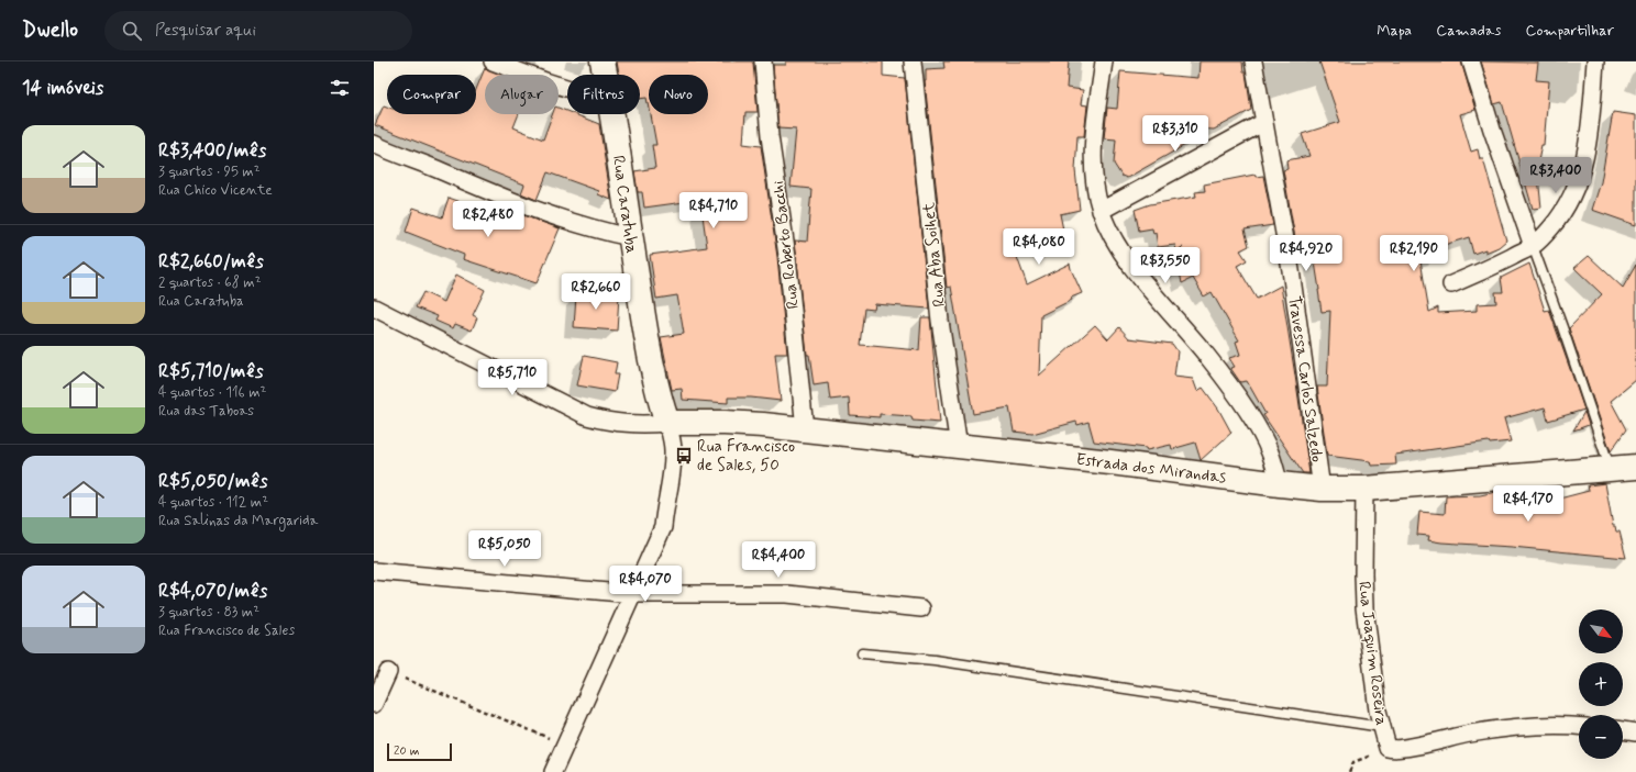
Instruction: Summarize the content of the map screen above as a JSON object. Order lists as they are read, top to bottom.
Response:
{
  "streets": {
    "street": [
      "Rua Caratuba",
      "Rua Roberto Bacchi",
      "Rua Aba Soihet",
      "Travessa Carlos Salzedo",
      "Estrada dos Mirandas",
      "Rua Joaquim Roseira"
    ]
  },
  "crossings": [
    ["Rua Caratuba", "Estrada dos Mirandas"],
    ["Rua Roberto Bacchi", "Estrada dos Mirandas"],
    ["Rua Aba Soihet", "Estrada dos Mirandas"],
    ["Travessa Carlos Salzedo", "Estrada dos Mirandas"],
    ["Estrada dos Mirandas", "Rua Joaquim Roseira"]
  ],
  "places": {
    "bus stop": ["Rua Francisco de Sales, 50"]
  },
  "scale_bar": "20 m",
  "north": "bottom right",
  "page": {
    "header": "Dwello",
    "search": "Pesquisar aqui",
    "nav": ["Mapa", "Camadas", "Compartilhar"],
    "heading": "14 imóveis",
    "chip": [
      "Comprar",
      "Alugar",
      "Filtros",
      "Novo"
    ],
    "list": [
      {
        "name": "R$3,400/mês",
        "note": "3 quartos · 95 m² · Rua Chico Vicente"
      },
      {
        "name": "R$2,660/mês",
        "note": "2 quartos · 68 m² · Rua Caratuba"
      },
      {
        "name": "R$5,710/mês",
        "note": "4 quartos · 116 m² · Rua das Taboas"
      },
      {
        "name": "R$5,050/mês",
        "note": "4 quartos · 112 m² · Rua Salinas da Margarida"
      },
      {
        "name": "R$4,070/mês",
        "note": "3 quartos · 83 m² · Rua Francisco de Sales"
      }
    ],
    "price": [
      "R$3,310",
      "R$3,400",
      "R$4,710",
      "R$2,480",
      "R$4,080",
      "R$4,920",
      "R$2,190",
      "R$3,550",
      "R$2,660",
      "R$5,710",
      "R$4,170",
      "R$5,050",
      "R$4,400",
      "R$4,070"
    ],
    "map_buttons": ["+", "−"],
    "scale": "20 m"
  }
}
